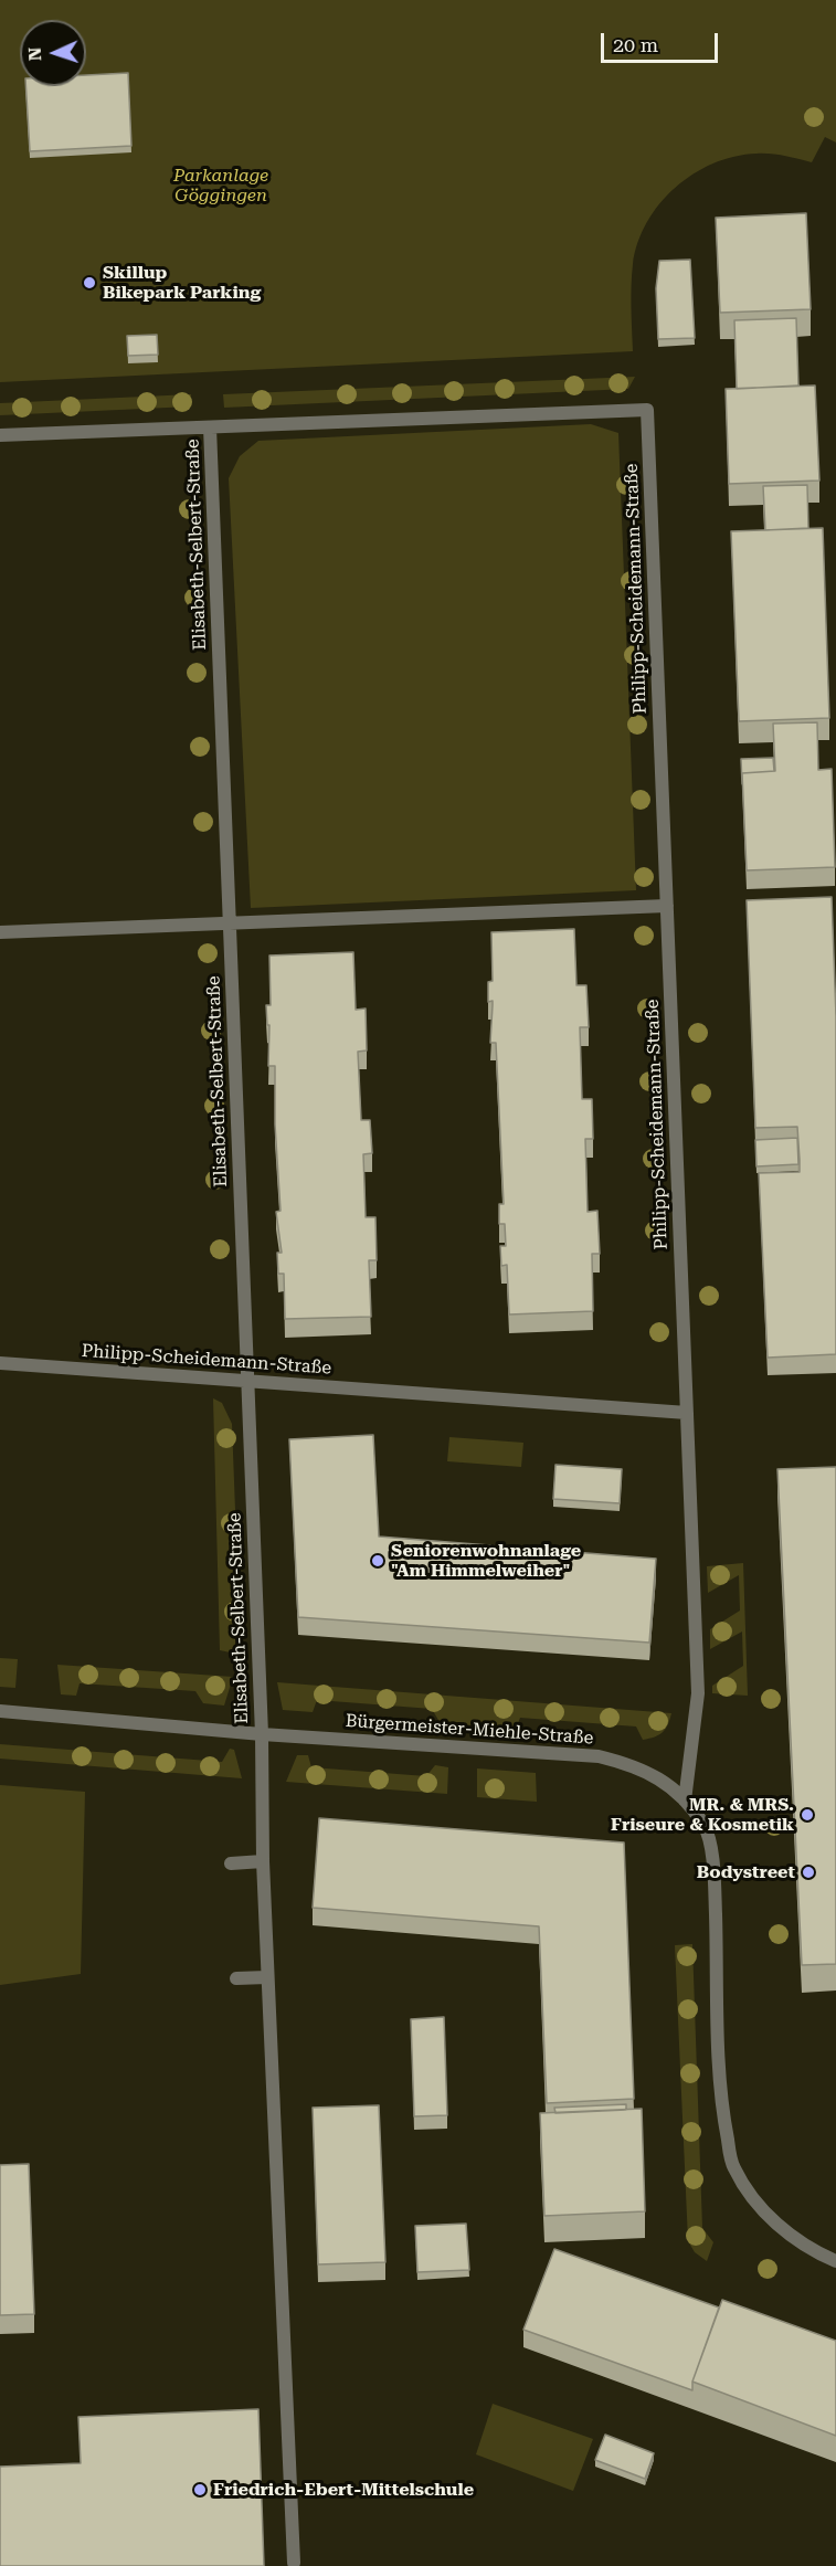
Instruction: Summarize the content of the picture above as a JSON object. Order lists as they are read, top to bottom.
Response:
{
  "streets": {
    "street": ["Elisabeth-Selbert-Straße", "Philipp-Scheidemann-Straße", "Bürgermeister-Miehle-Straße"]
  },
  "crossings": [
    ["Elisabeth-Selbert-Straße", "Philipp-Scheidemann-Straße"],
    ["Elisabeth-Selbert-Straße", "Bürgermeister-Miehle-Straße"],
    ["Philipp-Scheidemann-Straße", "Bürgermeister-Miehle-Straße"]
  ],
  "parks": ["Parkanlage Göggingen"],
  "places": [
    "Skillup Bikepark Parking",
    "Seniorenwohnanlage \"Am Himmelweiher\"",
    "MR. & MRS. Friseure & Kosmetik",
    "Bodystreet",
    "Friedrich-Ebert-Mittelschule"
  ],
  "scale_bar": "20 m",
  "north": "left"
}
